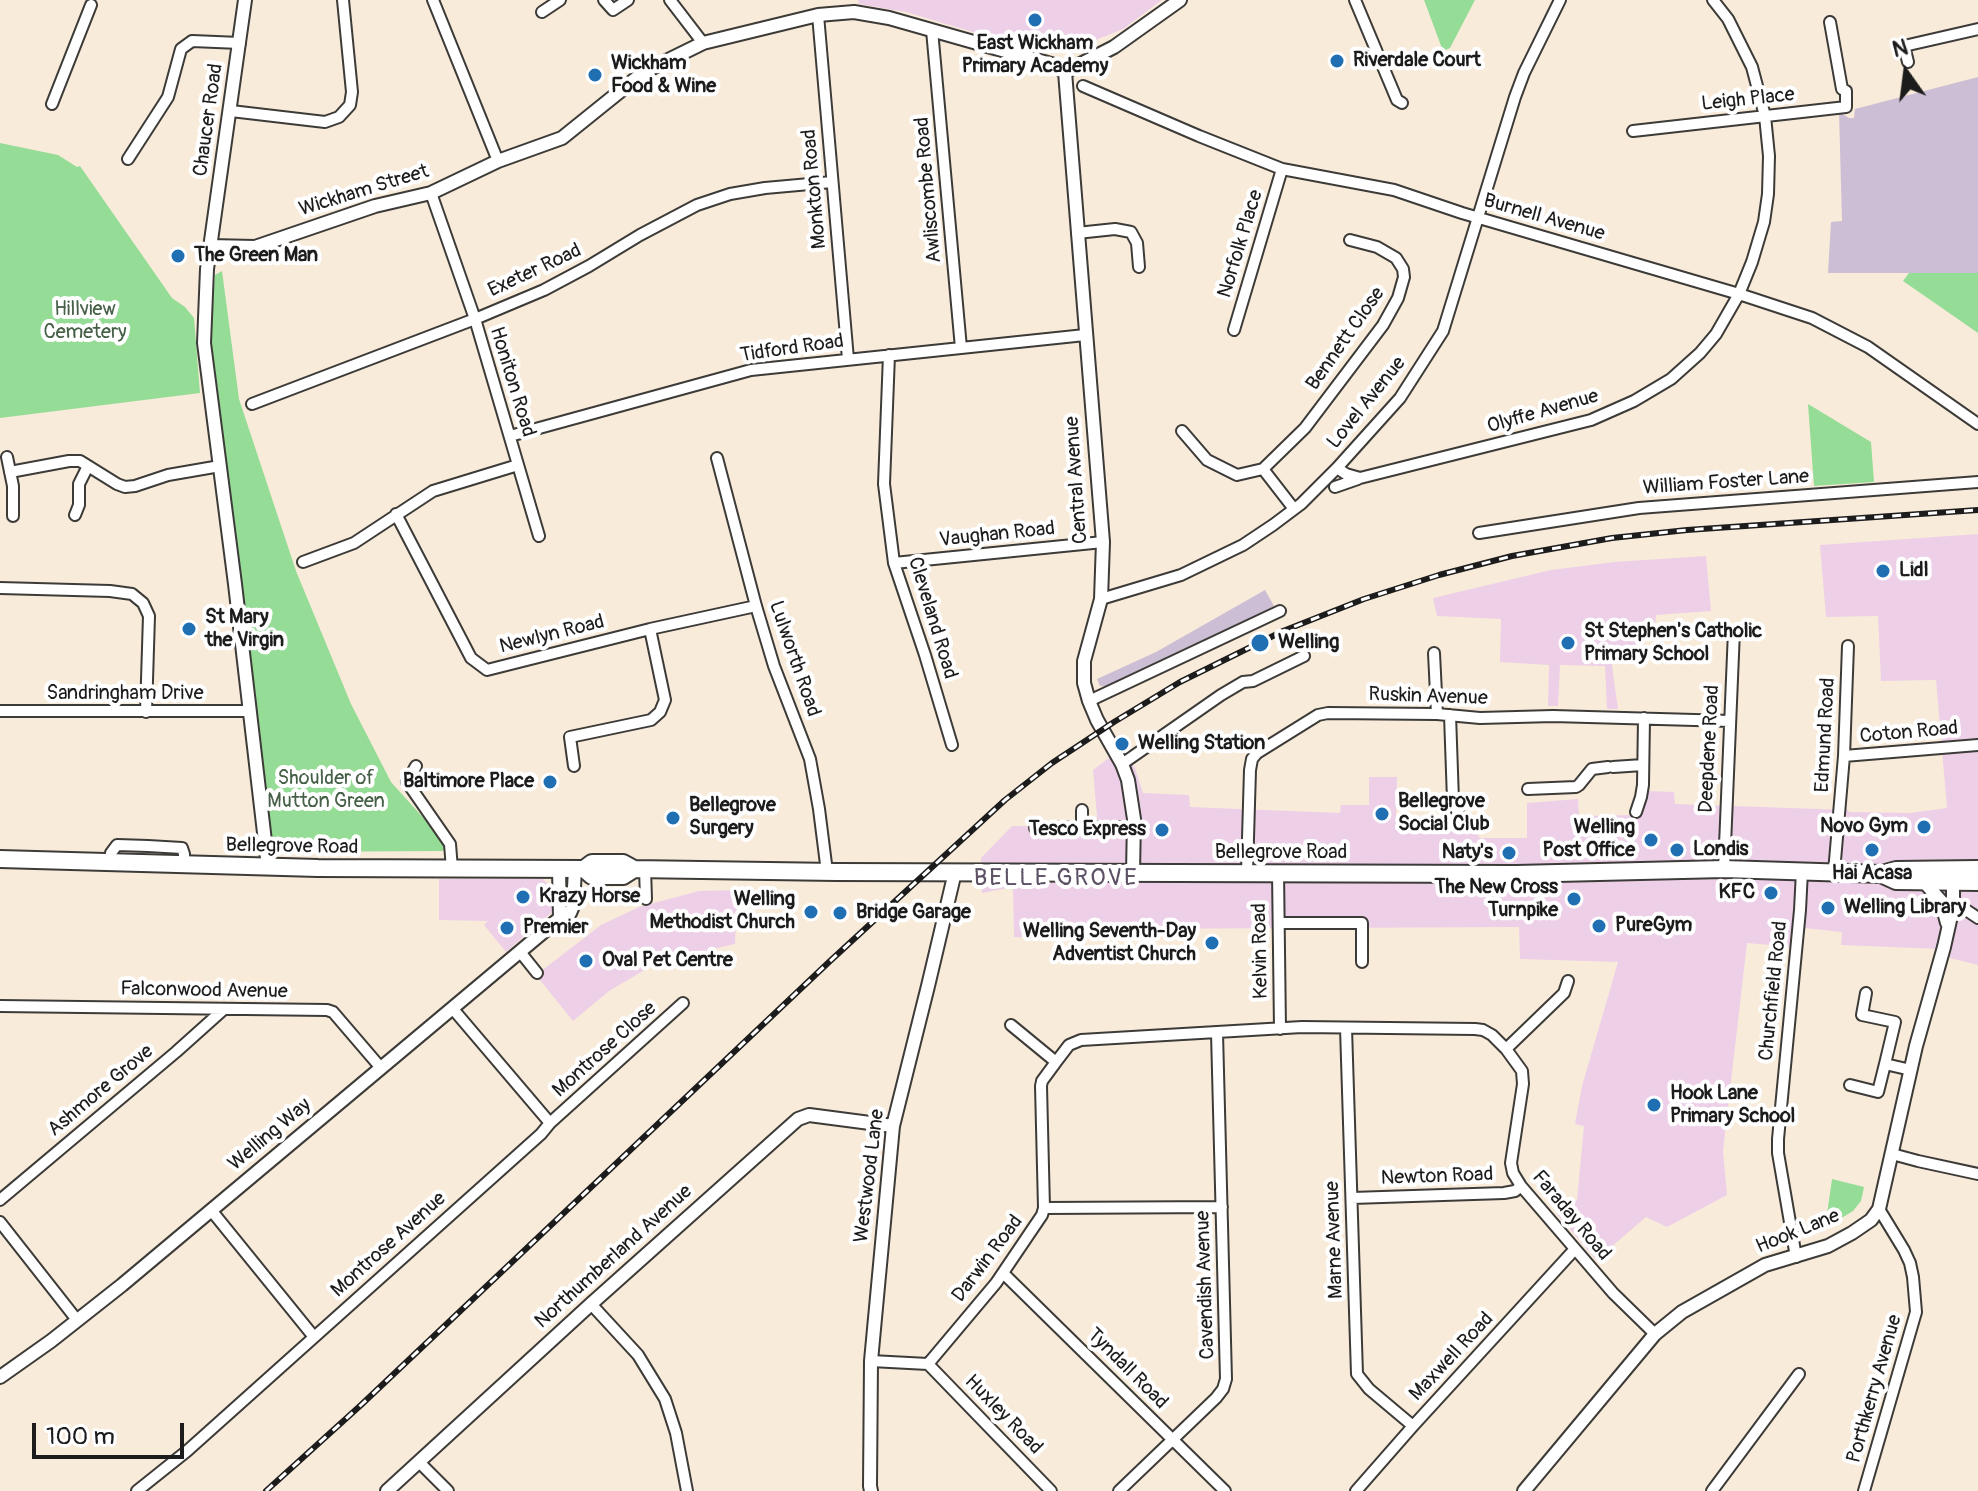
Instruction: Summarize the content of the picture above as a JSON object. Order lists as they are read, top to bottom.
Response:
{
  "streets": {
    "main road": ["Bellegrove Road"],
    "street": [
      "Leigh Place",
      "Chaucer Road",
      "Monkton Road",
      "Awliscombe Road",
      "Wickham Street",
      "Burnell Avenue",
      "Norfolk Place",
      "Exeter Road",
      "Bennett Close",
      "Tidford Road",
      "Honiton Road",
      "Lovel Avenue",
      "Olyffe Avenue",
      "Central Avenue",
      "William Foster Lane",
      "Vaughan Road",
      "Cleveland Road",
      "Newlyn Road",
      "Lulworth Road",
      "Sandringham Drive",
      "Ruskin Avenue",
      "Coton Road",
      "Edmund Road",
      "Deepdene Road",
      "Kelvin Road",
      "Falconwood Avenue",
      "Churchfield Road",
      "Montrose Close",
      "Ashmore Grove",
      "Welling Way",
      "Westwood Lane",
      "Newton Road",
      "Faraday Road",
      "Hook Lane",
      "Marne Avenue",
      "Montrose Avenue",
      "Northumberland Avenue",
      "Darwin Road",
      "Cavendish Avenue",
      "Maxwell Road",
      "Tyndall Road",
      "Porthkerry Avenue",
      "Huxley Road"
    ]
  },
  "crossings": [
    ["Leigh Place", "Olyffe Avenue"],
    ["Chaucer Road", "Wickham Street"],
    ["Monkton Road", "Wickham Street"],
    ["Monkton Road", "Exeter Road"],
    ["Monkton Road", "Tidford Road"],
    ["Awliscombe Road", "Wickham Street"],
    ["Awliscombe Road", "Tidford Road"],
    ["Wickham Street", "Honiton Road"],
    ["Wickham Street", "Central Avenue"],
    ["Burnell Avenue", "Norfolk Place"],
    ["Burnell Avenue", "Lovel Avenue"],
    ["Burnell Avenue", "Olyffe Avenue"],
    ["Exeter Road", "Honiton Road"],
    ["Tidford Road", "Honiton Road"],
    ["Tidford Road", "Central Avenue"],
    ["Tidford Road", "Cleveland Road"],
    ["Lovel Avenue", "Olyffe Avenue"],
    ["Lovel Avenue", "Central Avenue"],
    ["Central Avenue", "Vaughan Road"],
    ["Central Avenue", "Bellegrove Road"],
    ["Vaughan Road", "Cleveland Road"],
    ["Newlyn Road", "Lulworth Road"],
    ["Lulworth Road", "Bellegrove Road"],
    ["Ruskin Avenue", "Deepdene Road"],
    ["Ruskin Avenue", "Bellegrove Road"],
    ["Coton Road", "Edmund Road"],
    ["Edmund Road", "Bellegrove Road"],
    ["Deepdene Road", "Bellegrove Road"],
    ["Bellegrove Road", "Kelvin Road"],
    ["Bellegrove Road", "Churchfield Road"],
    ["Bellegrove Road", "Welling Way"],
    ["Bellegrove Road", "Westwood Lane"],
    ["Falconwood Avenue", "Ashmore Grove"],
    ["Falconwood Avenue", "Welling Way"],
    ["Churchfield Road", "Hook Lane"],
    ["Montrose Close", "Montrose Avenue"],
    ["Westwood Lane", "Northumberland Avenue"],
    ["Newton Road", "Faraday Road"],
    ["Newton Road", "Marne Avenue"],
    ["Faraday Road", "Hook Lane"],
    ["Faraday Road", "Maxwell Road"],
    ["Hook Lane", "Porthkerry Avenue"],
    ["Marne Avenue", "Maxwell Road"],
    ["Darwin Road", "Tyndall Road"],
    ["Darwin Road", "Huxley Road"],
    ["Cavendish Avenue", "Tyndall Road"]
  ],
  "districts": ["BELLE GROVE"],
  "parks": ["Hillview Cemetery", "Shoulder of Mutton Green"],
  "places": [
    "East Wickham Primary Academy",
    "Riverdale Court",
    "Wickham Food & Wine",
    "The Green Man",
    "Lidl",
    "St Mary the Virgin",
    "Welling",
    "St Stephen's Catholic Primary School",
    "Welling Station",
    "Baltimore Place",
    "Bellegrove Social Club",
    "Bellegrove Surgery",
    "Novo Gym",
    "Tesco Express",
    "Welling Post Office",
    "Londis",
    "Hai Acasa",
    "Naty's",
    "KFC",
    "Krazy Horse",
    "The New Cross Turnpike",
    "Welling Library",
    "Welling Methodist Church",
    "Bridge Garage",
    "PureGym",
    "Premier",
    "Welling Seventh-Day Adventist Church",
    "Oval Pet Centre",
    "Hook Lane Primary School"
  ],
  "scale_bar": "100 m",
  "north": "top"
}
